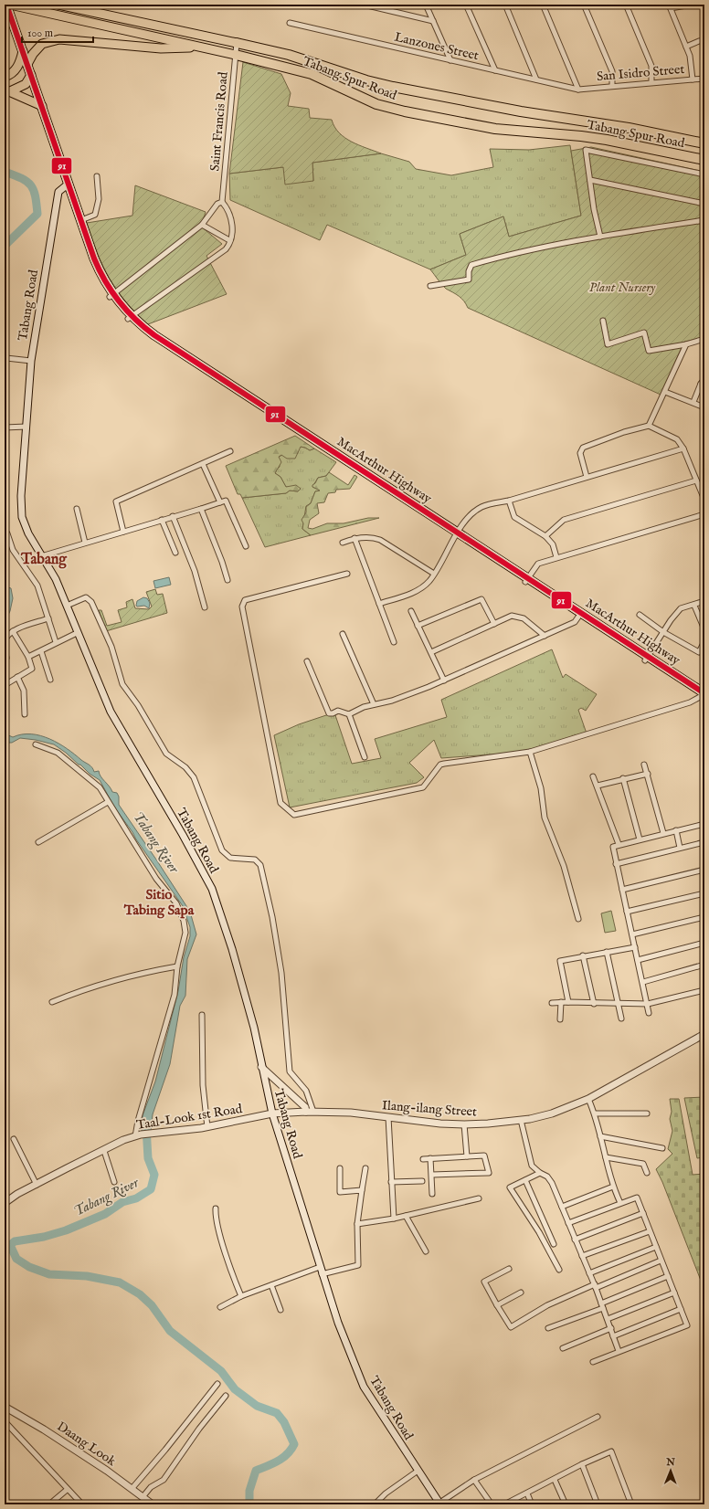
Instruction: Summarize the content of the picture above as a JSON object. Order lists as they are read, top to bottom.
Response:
{
  "streets": {
    "highway": ["Tabang Spur Road", "MacArthur Highway"],
    "main road": [
      "Tabang Road",
      "Ilang-ilang Street",
      "Taal-Look 1st Road",
      "Daang Look"
    ],
    "street": ["Lanzones Street", "San Isidro Street", "Saint Francis Road"]
  },
  "crossings": [
    ["Lanzones Street", "San Isidro Street"],
    ["Tabang Spur Road", "Saint Francis Road"],
    ["Tabang Road", "MacArthur Highway"],
    ["Tabang Road", "Taal-Look 1st Road"],
    ["Ilang-ilang Street", "Taal-Look 1st Road"]
  ],
  "districts": ["Tabang", "Sitio Tabing Sapa"],
  "water": ["Tabang River"],
  "parks": ["Plant Nursery"],
  "lines": ["transit line 91"],
  "scale_bar": "100 m",
  "north": "top"
}
